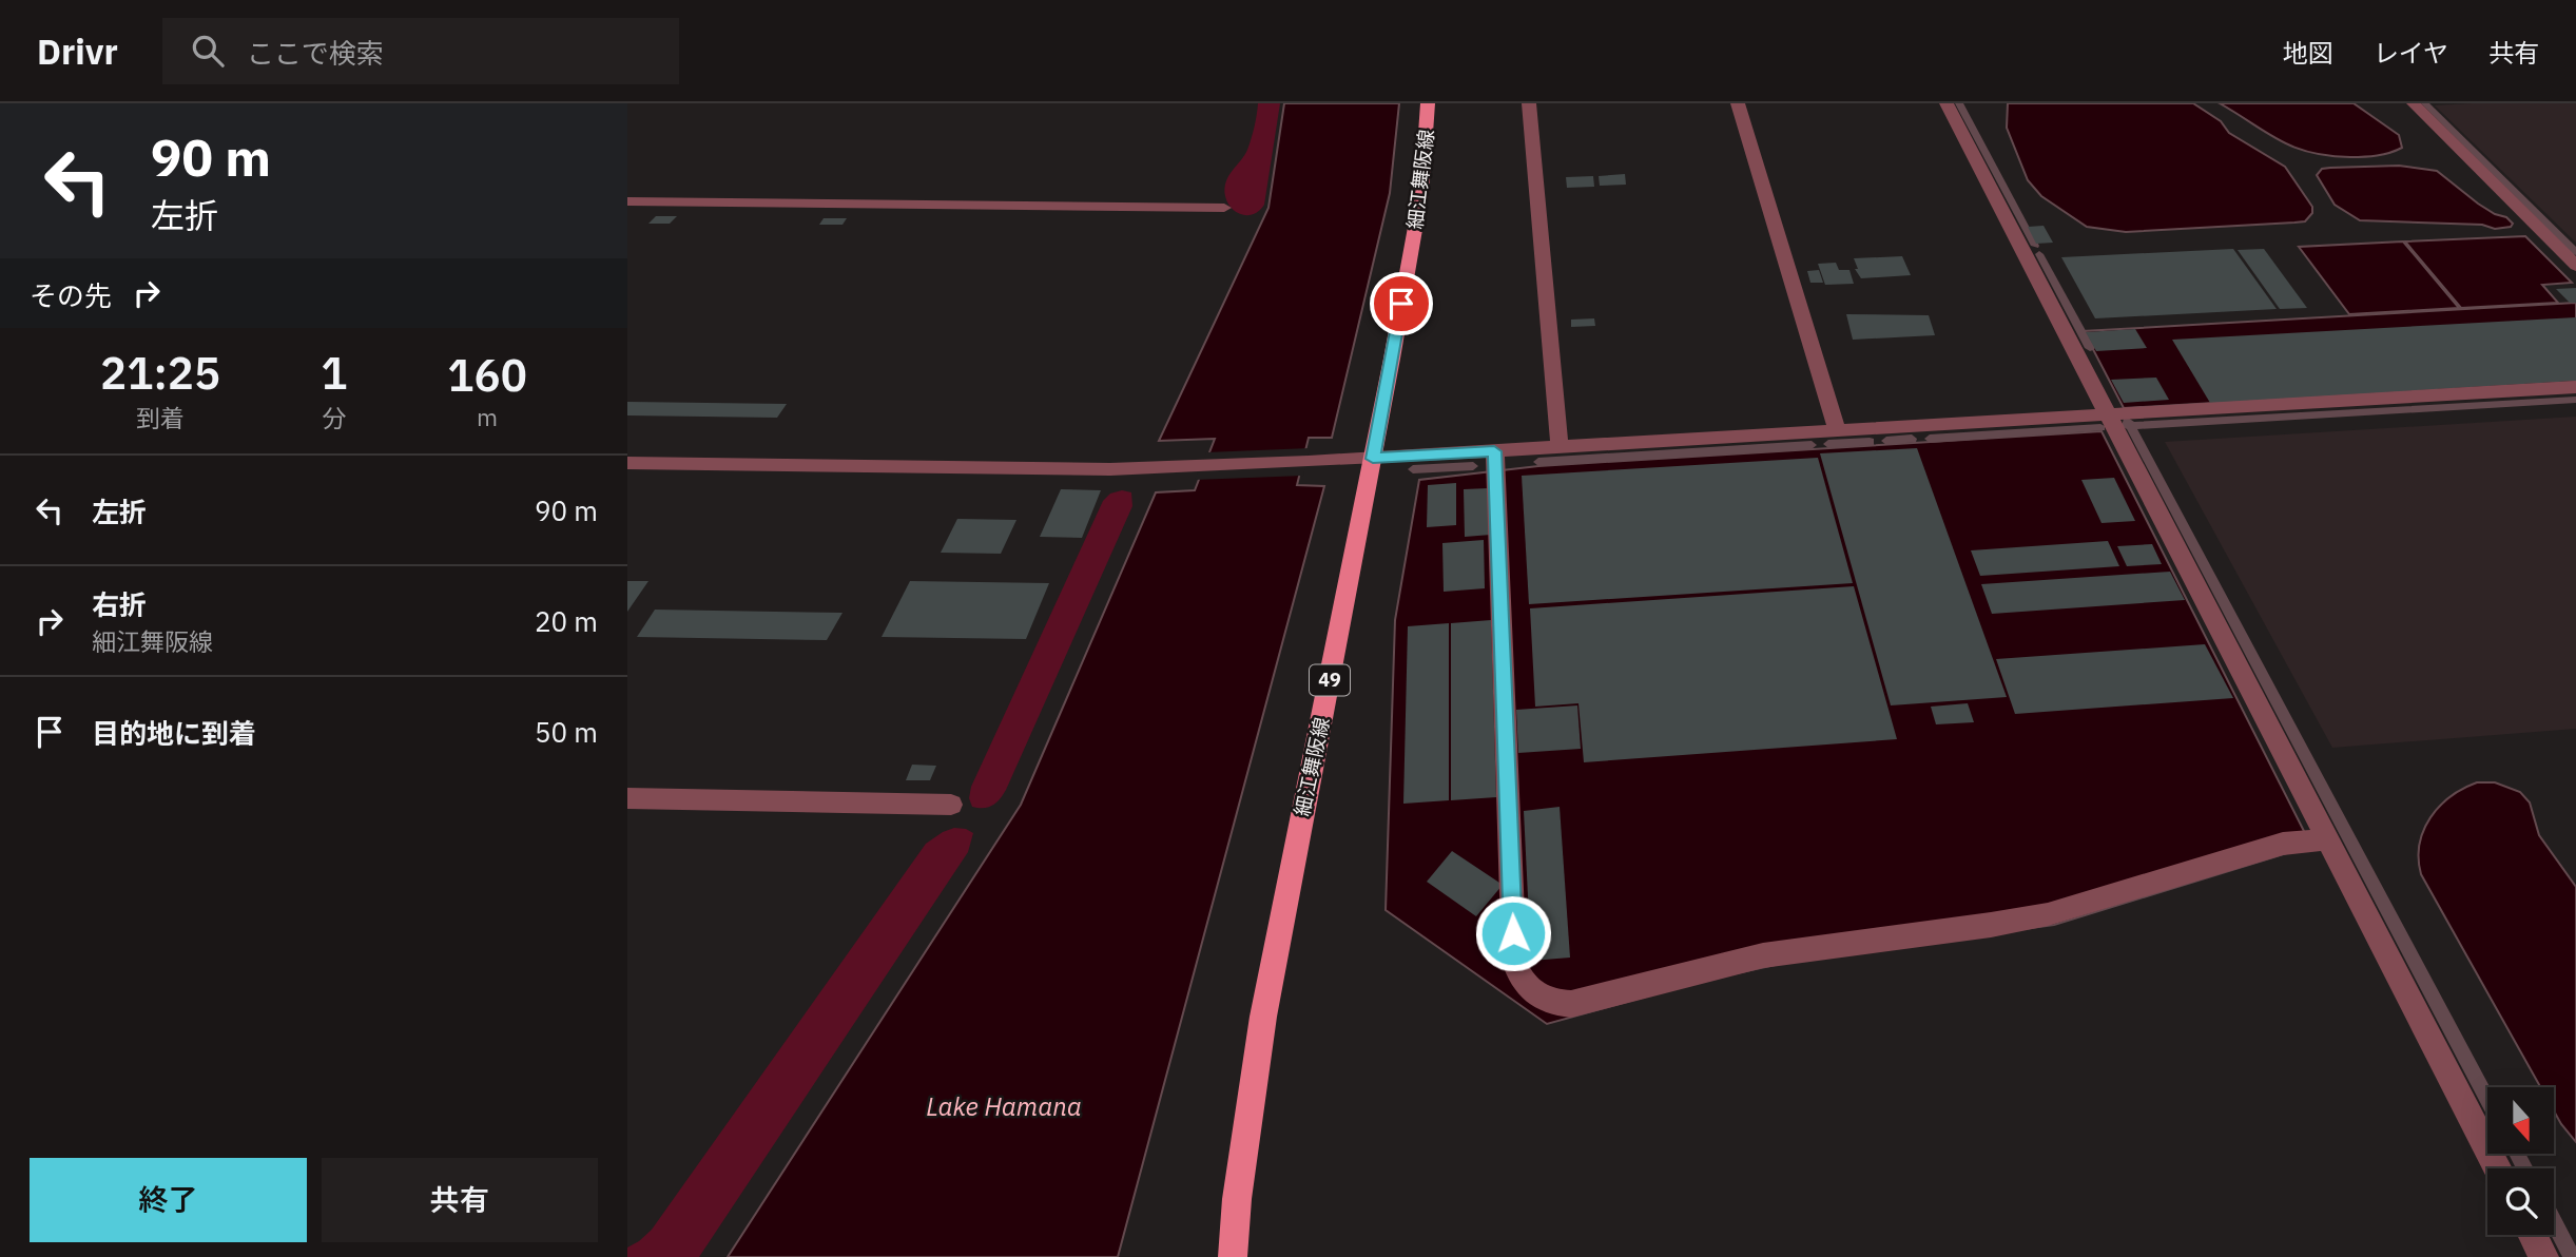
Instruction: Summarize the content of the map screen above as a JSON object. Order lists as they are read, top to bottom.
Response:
{
  "streets": {
    "main road": ["細江舞阪線", "49"]
  },
  "water": ["Lake Hamana"],
  "north": "bottom",
  "page": {
    "header": "Drivr",
    "search": "ここで検索",
    "nav": ["地図", "レイヤ", "共有"],
    "turn": ["90 m", "左折"],
    "then": "その先",
    "eta": [
      "21:25",
      "到着",
      "1",
      "分",
      "160",
      "m"
    ],
    "list": [
      {
        "name": "左折",
        "value": "90 m"
      },
      {
        "name": "右折",
        "note": "細江舞阪線",
        "value": "20 m"
      },
      {
        "name": "目的地に到着",
        "value": "50 m"
      }
    ],
    "buttons": ["終了", "共有"]
  }
}
